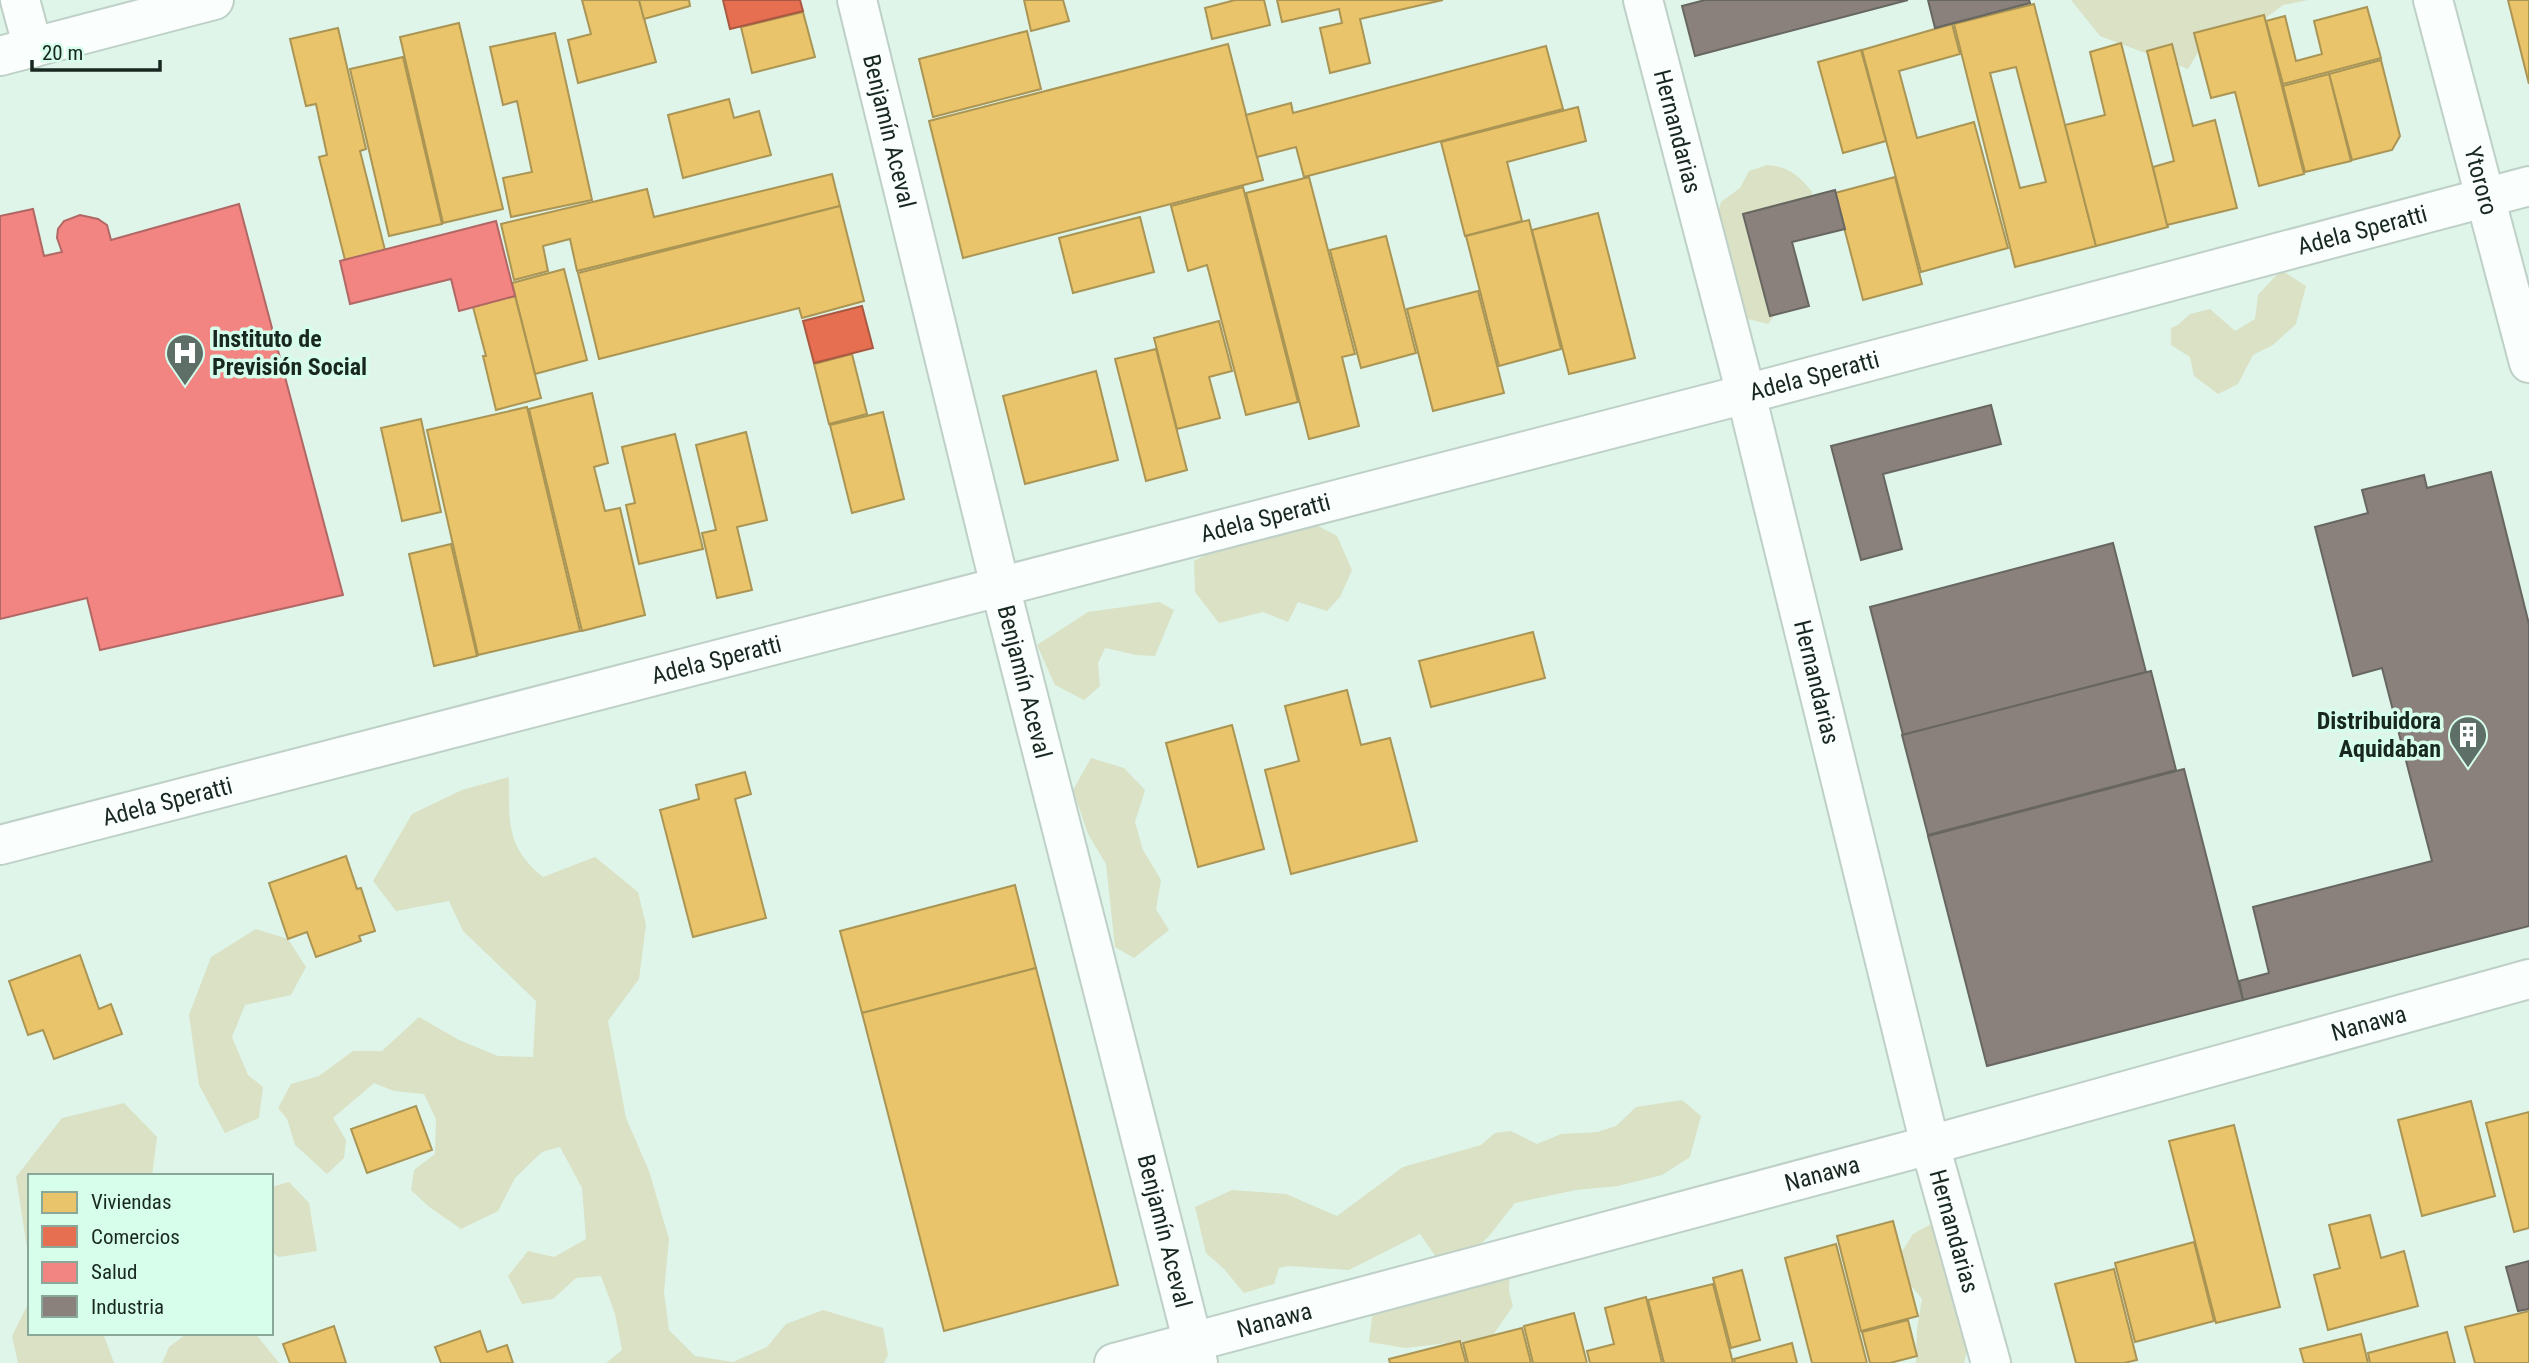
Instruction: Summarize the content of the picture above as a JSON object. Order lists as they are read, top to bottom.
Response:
{
  "streets": {
    "street": [
      "Benjamín Aceval",
      "Hernandarias",
      "Ytororo",
      "Adela Speratti",
      "Nanawa"
    ]
  },
  "crossings": [
    ["Benjamín Aceval", "Adela Speratti"],
    ["Benjamín Aceval", "Nanawa"],
    ["Hernandarias", "Adela Speratti"],
    ["Hernandarias", "Nanawa"],
    ["Ytororo", "Adela Speratti"]
  ],
  "places": {
    "hospital": ["Instituto de Previsión Social"],
    "building": ["Distribuidora Aquidaban"]
  },
  "legend": [
    "Viviendas",
    "Comercios",
    "Salud",
    "Industria"
  ],
  "scale_bar": "20 m"
}
